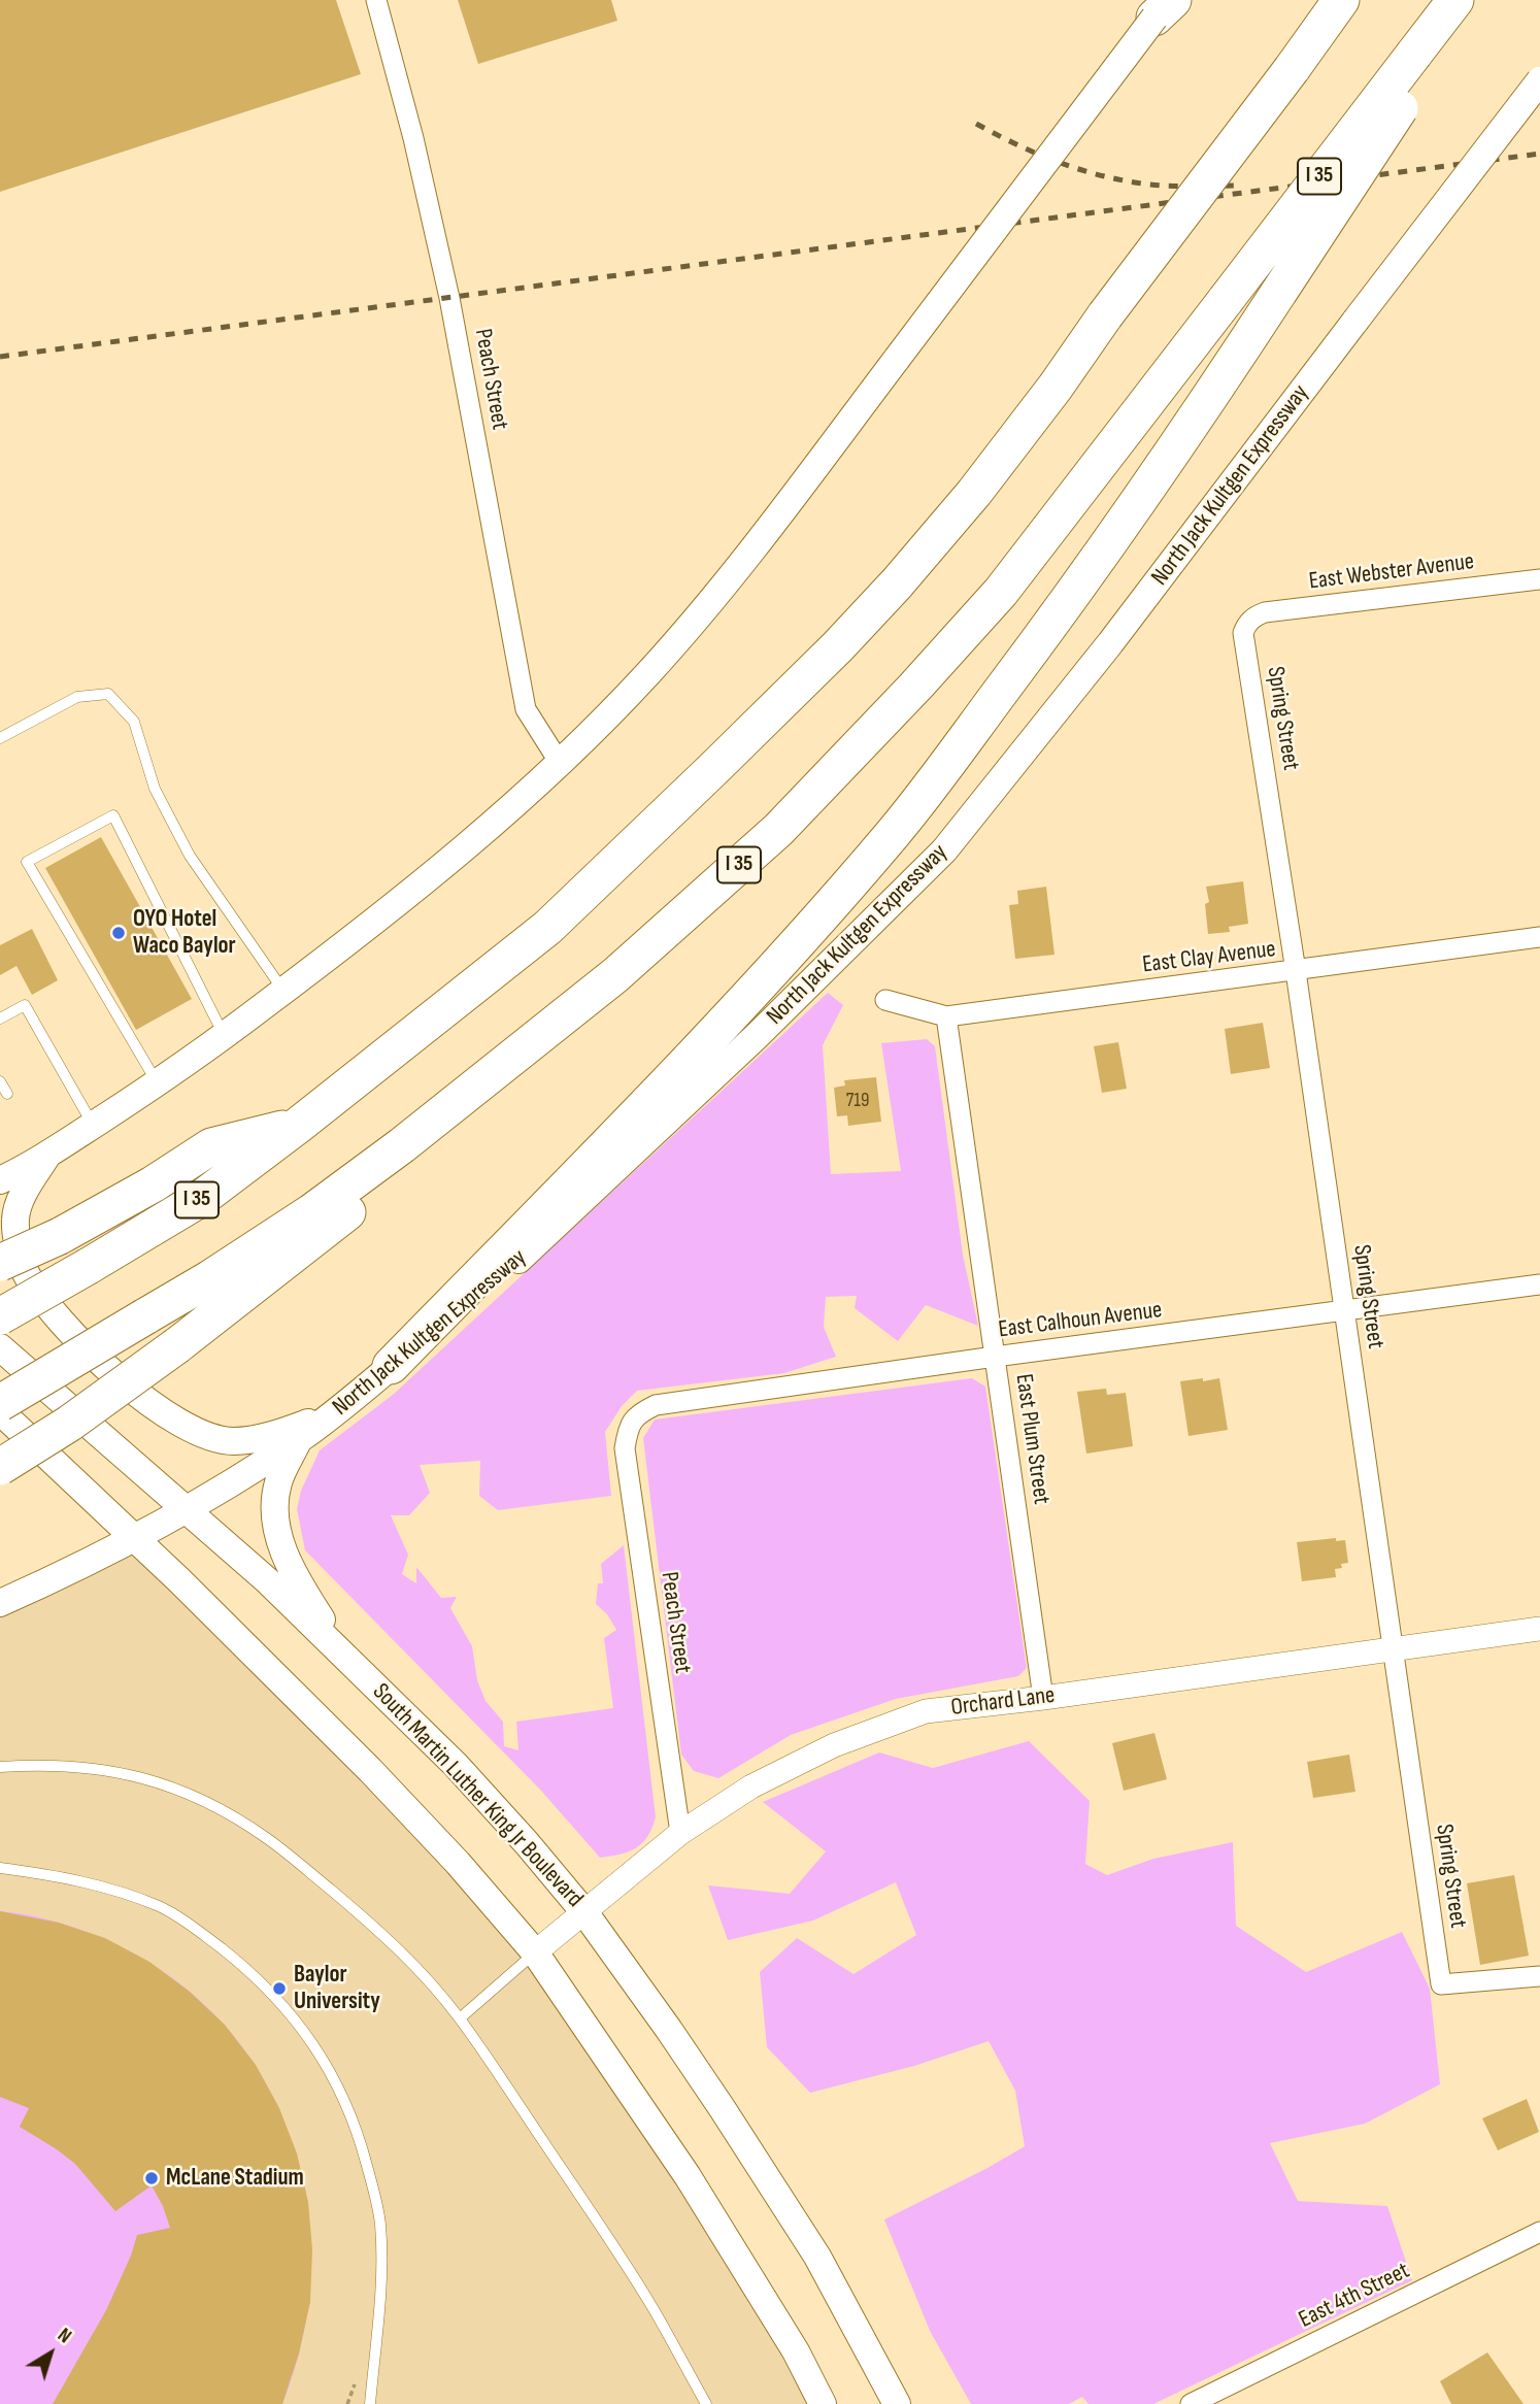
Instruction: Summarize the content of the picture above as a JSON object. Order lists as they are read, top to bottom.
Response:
{
  "streets": {
    "highway": ["I 35"],
    "main road": ["North Jack Kultgen Expressway", "South Martin Luther King Jr Boulevard"],
    "street": [
      "Peach Street",
      "East Webster Avenue",
      "Spring Street",
      "East Clay Avenue",
      "East Calhoun Avenue",
      "East Plum Street",
      "Orchard Lane",
      "East 4th Street"
    ]
  },
  "crossings": [
    ["Peach Street", "East Calhoun Avenue"],
    ["Peach Street", "Orchard Lane"],
    ["North Jack Kultgen Expressway", "South Martin Luther King Jr Boulevard"],
    ["East Webster Avenue", "Spring Street"],
    ["Spring Street", "East Clay Avenue"],
    ["Spring Street", "East Calhoun Avenue"],
    ["Spring Street", "Orchard Lane"],
    ["East Clay Avenue", "East Plum Street"],
    ["East Calhoun Avenue", "East Plum Street"],
    ["East Plum Street", "Orchard Lane"],
    ["Orchard Lane", "South Martin Luther King Jr Boulevard"]
  ],
  "places": ["OYO Hotel Waco Baylor", "Baylor University", "McLane Stadium"],
  "house_numbers": ["719"],
  "north": "top right"
}
